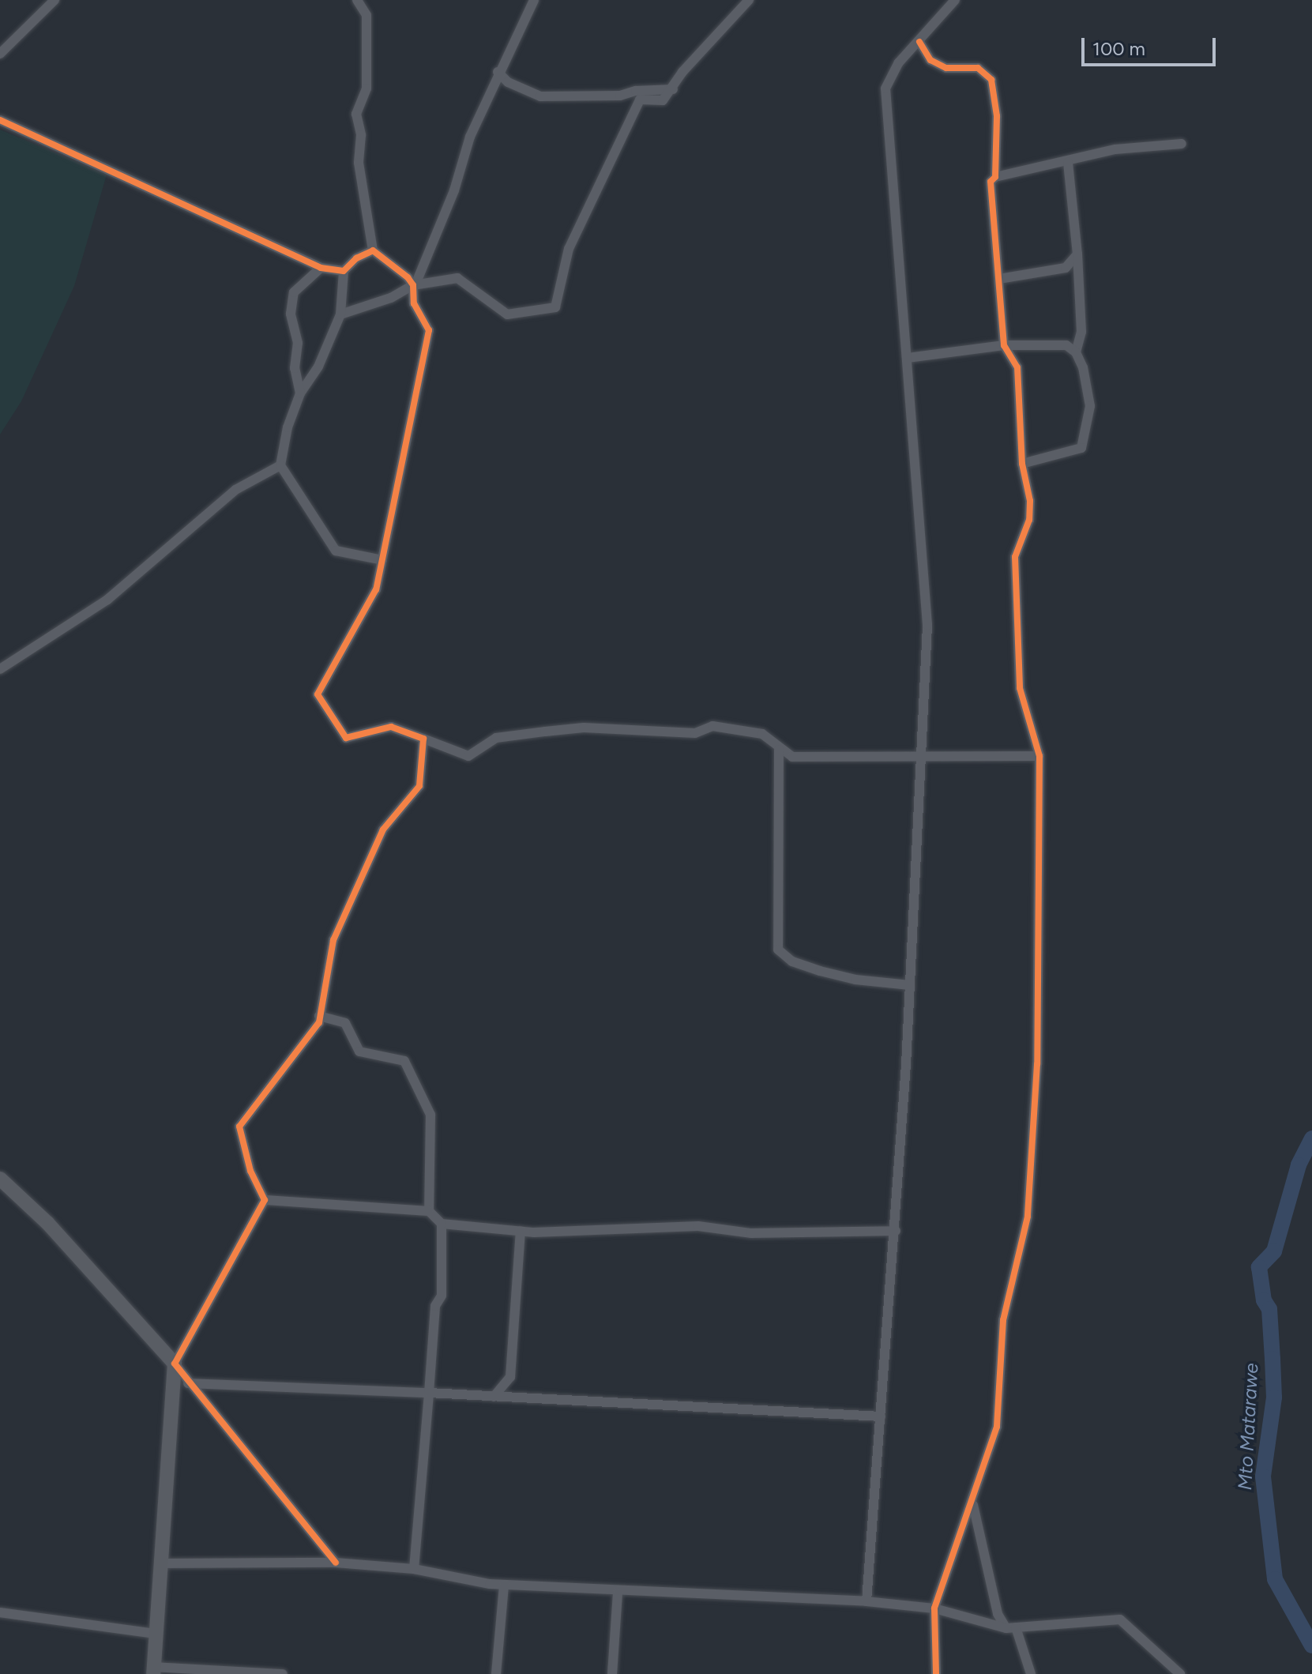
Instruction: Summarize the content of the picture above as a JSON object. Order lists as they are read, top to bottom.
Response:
{
  "water": ["Mto Matarawe"],
  "scale_bar": "100 m"
}
